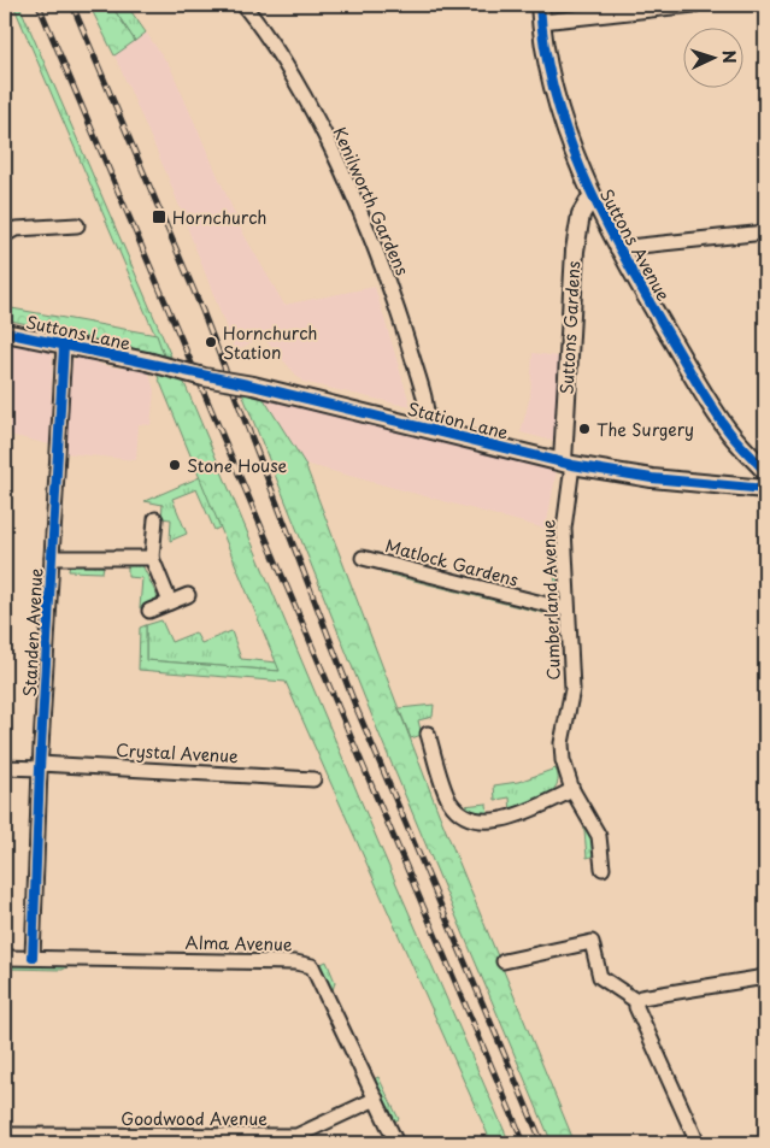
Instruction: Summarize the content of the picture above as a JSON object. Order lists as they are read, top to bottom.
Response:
{
  "streets": {
    "street": [
      "Kenilworth Gardens",
      "Suttons Avenue",
      "Suttons Gardens",
      "Suttons Lane",
      "Station Lane",
      "Matlock Gardens",
      "Cumberland Avenue",
      "Standen Avenue",
      "Crystal Avenue",
      "Alma Avenue",
      "Goodwood Avenue"
    ]
  },
  "crossings": [
    ["Kenilworth Gardens", "Station Lane"],
    ["Suttons Avenue", "Suttons Gardens"],
    ["Suttons Gardens", "Station Lane"],
    ["Suttons Gardens", "Cumberland Avenue"],
    ["Suttons Lane", "Station Lane"],
    ["Suttons Lane", "Standen Avenue"],
    ["Station Lane", "Cumberland Avenue"],
    ["Matlock Gardens", "Cumberland Avenue"],
    ["Standen Avenue", "Crystal Avenue"],
    ["Standen Avenue", "Alma Avenue"],
    ["Alma Avenue", "Goodwood Avenue"]
  ],
  "places": {
    "transit": ["Hornchurch"],
    "other": ["Hornchurch Station", "The Surgery", "Stone House"]
  },
  "north": "right"
}
